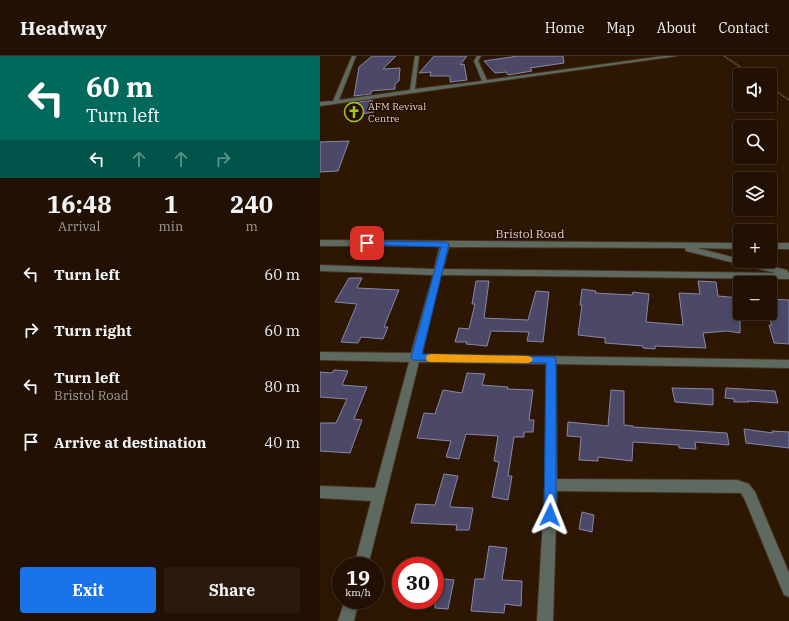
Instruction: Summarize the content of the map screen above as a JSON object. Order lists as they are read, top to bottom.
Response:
{
  "streets": {
    "street": ["Bristol Road"]
  },
  "places": {
    "church": ["AFM Revival Centre"]
  },
  "page": {
    "header": "Headway",
    "nav": [
      "Home",
      "Map",
      "About",
      "Contact"
    ],
    "turn": ["60 m", "Turn left"],
    "map_buttons": ["+", "−"],
    "eta": [
      "16:48",
      "Arrival",
      "1",
      "min",
      "240",
      "m"
    ],
    "list": [
      {
        "name": "Turn left",
        "value": "60 m"
      },
      {
        "name": "Turn right",
        "value": "60 m"
      },
      {
        "name": "Turn left",
        "note": "Bristol Road",
        "value": "80 m"
      },
      {
        "name": "Arrive at destination",
        "value": "40 m"
      }
    ],
    "speed": "19 km/h",
    "limit": "30",
    "buttons": ["Exit", "Share"]
  }
}
